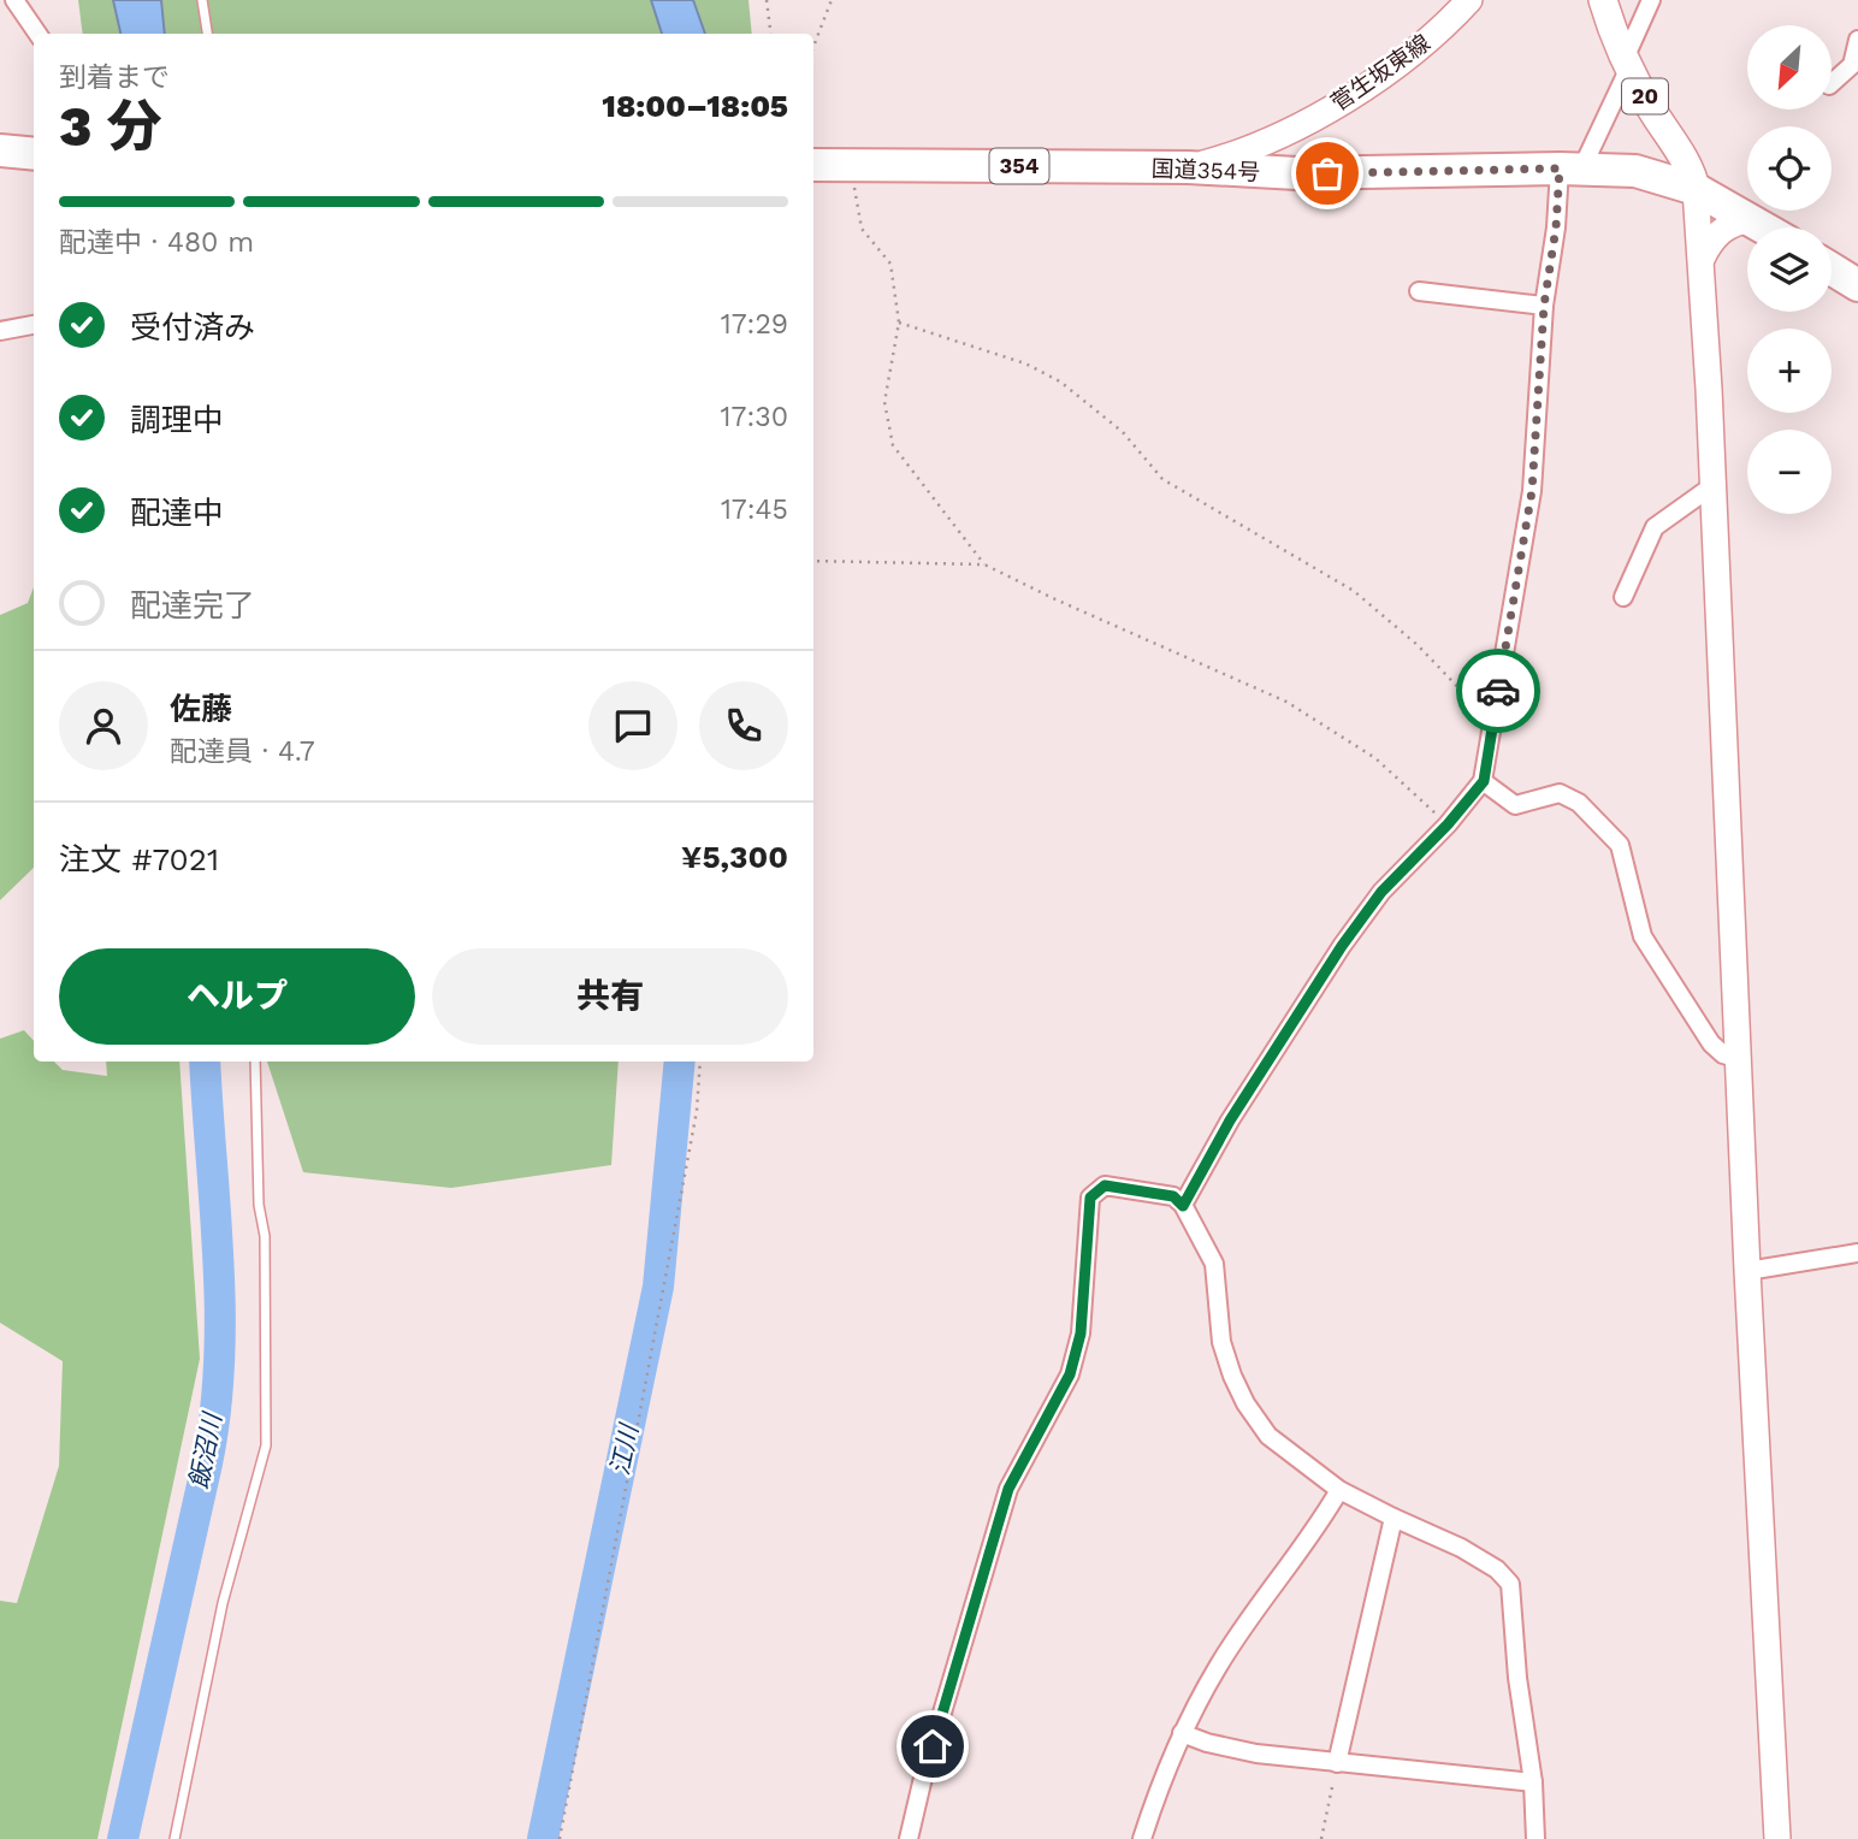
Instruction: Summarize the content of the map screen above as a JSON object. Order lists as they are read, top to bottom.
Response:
{
  "streets": {
    "highway": ["354", "国道354号"],
    "main road": ["20"],
    "street": ["菅生坂東線"]
  },
  "crossings": [
    ["菅生坂東線", "国道354号"],
    ["20", "国道354号"]
  ],
  "water": ["江川", "飯沼川"],
  "north": "bottom left",
  "page": {
    "map_buttons": ["+", "−"],
    "heading": ["3 分", "到着まで", "18:00–18:05"],
    "panel": [
      "佐藤",
      "配達員 · 4.7",
      "注文 #7021",
      "¥5,300"
    ],
    "bar": "配達中 · 480 m",
    "list": [
      ["受付済み", "17:29"],
      ["調理中", "17:30"],
      ["配達中", "17:45"],
      "配達完了"
    ],
    "buttons": ["ヘルプ", "共有"]
  }
}
